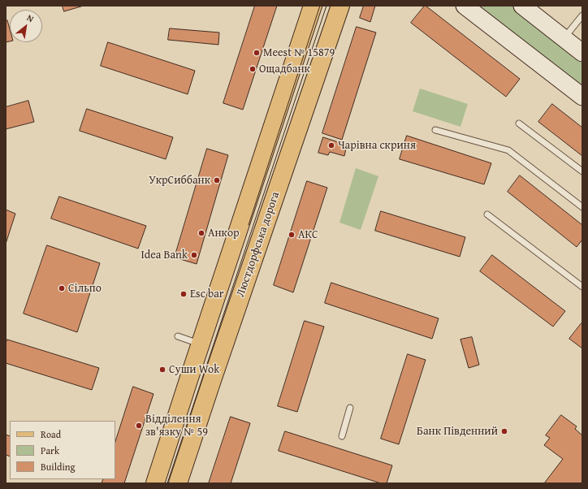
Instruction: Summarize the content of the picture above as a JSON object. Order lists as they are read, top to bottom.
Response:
{
  "streets": {
    "main road": ["Люстдорфська дорога"]
  },
  "places": [
    "Meest № 15879",
    "Ощадбанк",
    "Чарівна скриня",
    "УкрСиббанк",
    "Анкор",
    "АКС",
    "Idea Bank",
    "Сільпо",
    "Esc bar",
    "Суши Wok",
    "Відділення зв'язку № 59",
    "Банк Південний"
  ],
  "legend": ["Road", "Park", "Building"],
  "north": "top right"
}
